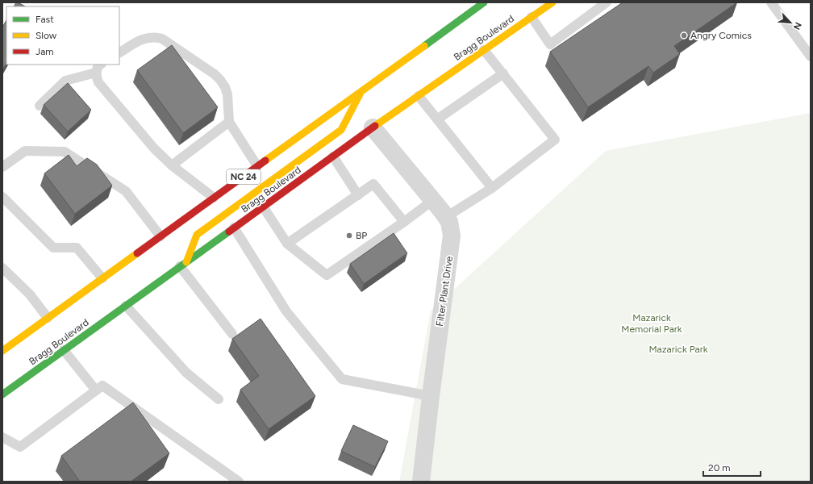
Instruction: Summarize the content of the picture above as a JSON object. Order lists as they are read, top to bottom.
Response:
{
  "streets": {
    "main road": ["Bragg Boulevard", "NC 24"],
    "street": ["Filter Plant Drive"]
  },
  "crossings": [
    ["Bragg Boulevard", "Filter Plant Drive"]
  ],
  "parks": ["Mazarick Memorial Park", "Mazarick Park"],
  "places": ["Angry Comics", "BP"],
  "legend": ["Fast", "Slow", "Jam"],
  "scale_bar": "20 m",
  "north": "bottom right"
}
